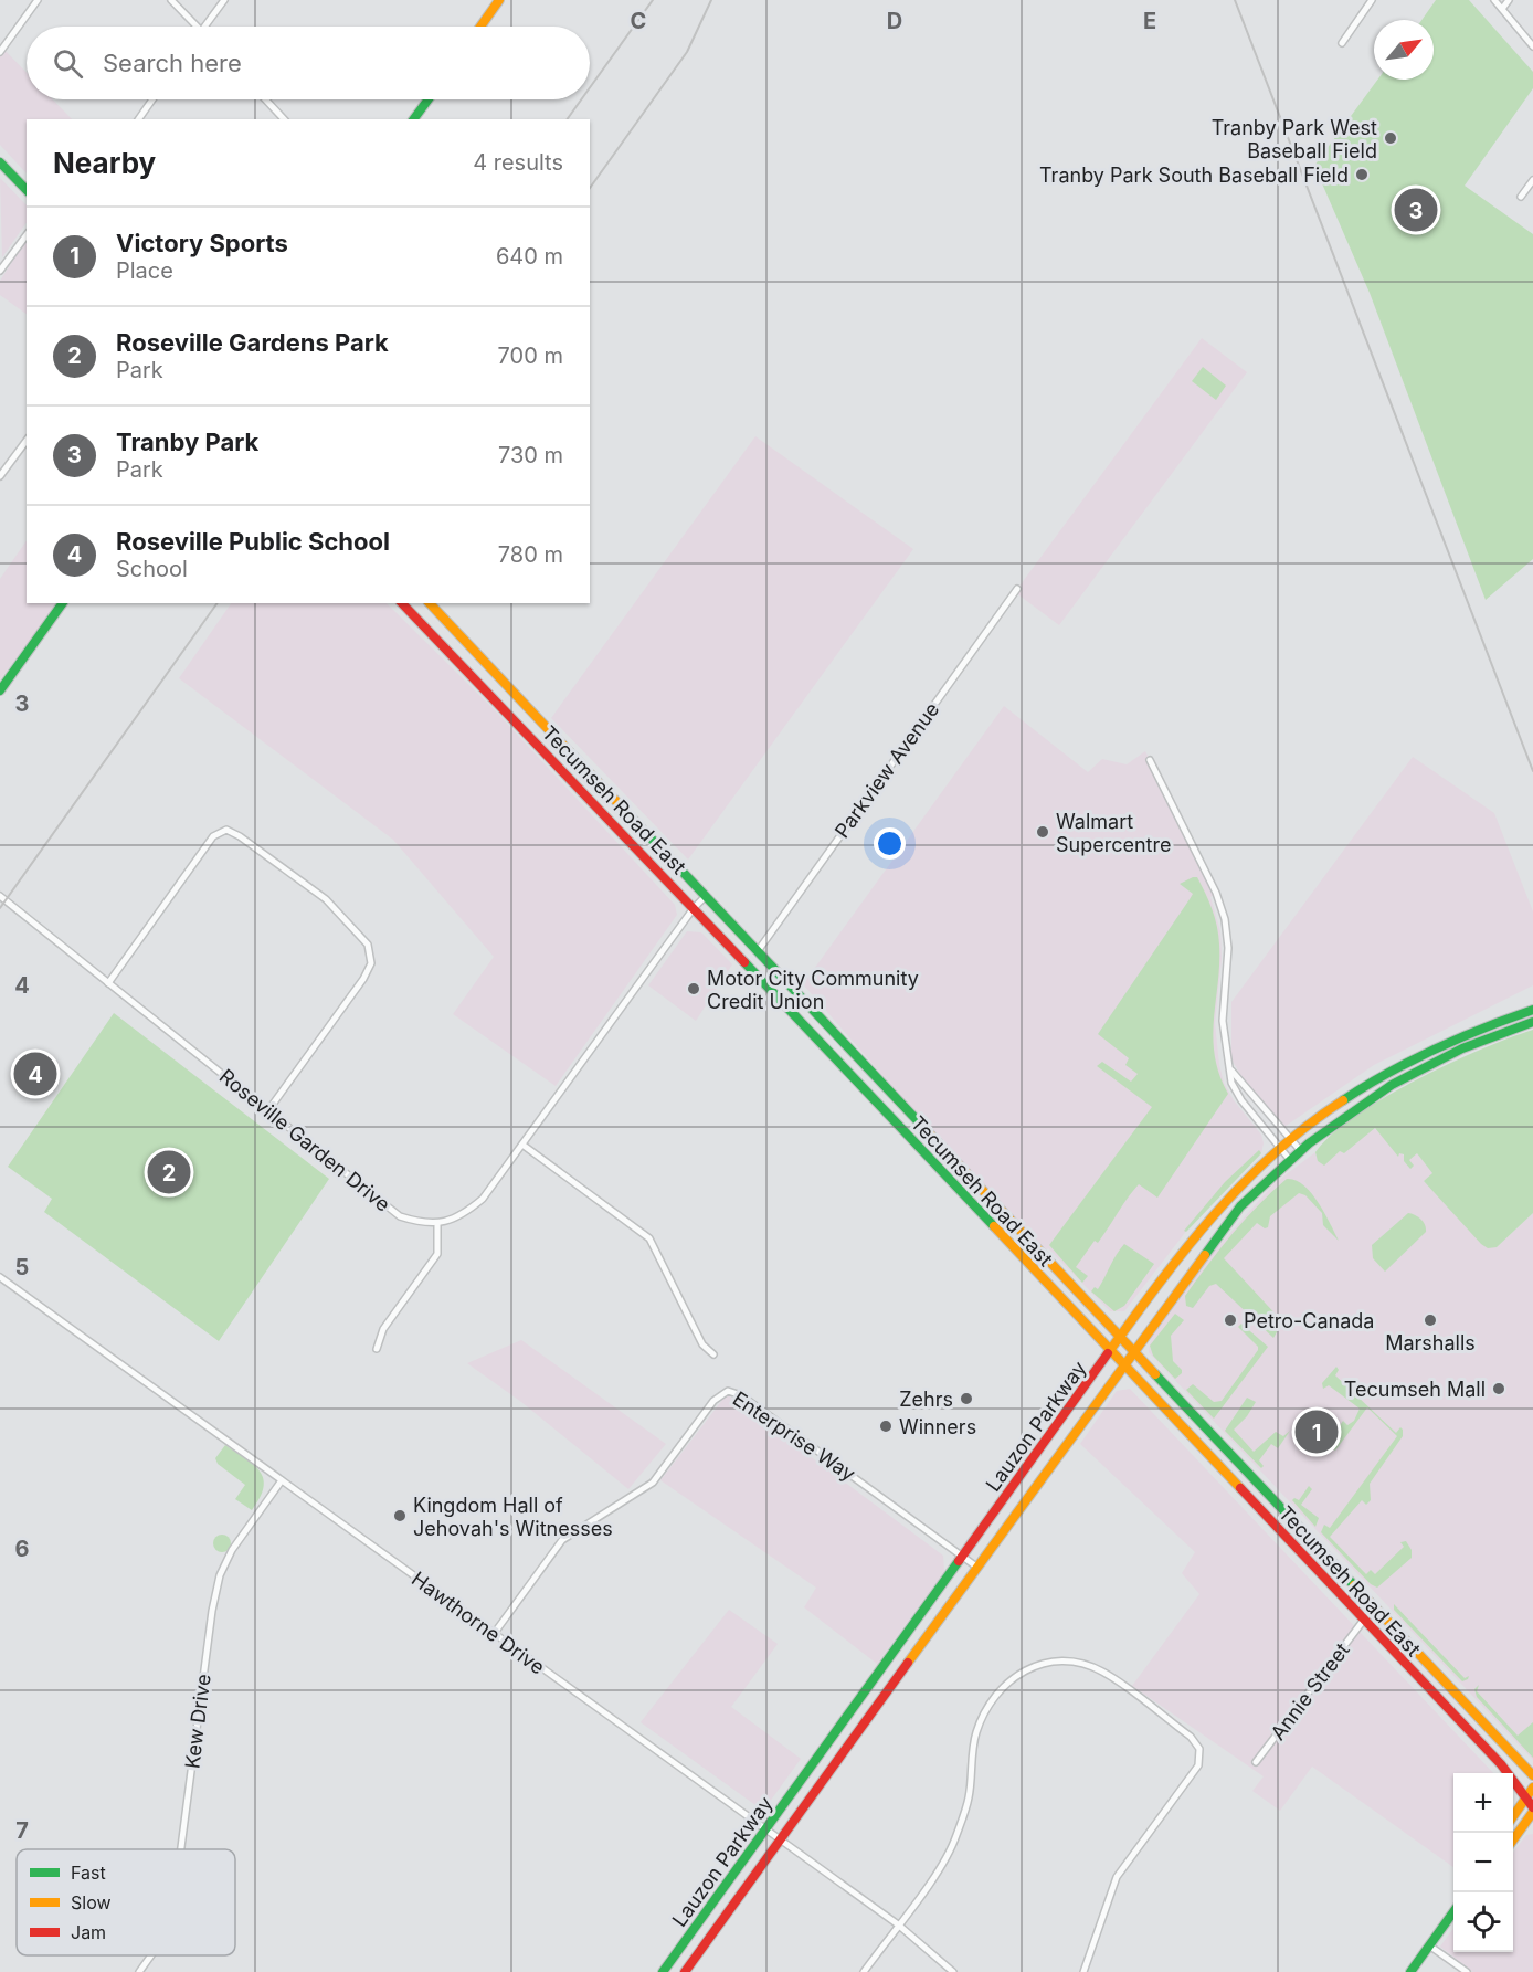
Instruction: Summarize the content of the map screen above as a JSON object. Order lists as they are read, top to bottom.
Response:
{
  "streets": {
    "main road": ["Tecumseh Road East", "Lauzon Parkway"],
    "street": [
      "Parkview Avenue",
      "Roseville Garden Drive",
      "Enterprise Way",
      "Hawthorne Drive",
      "Annie Street",
      "Kew Drive"
    ]
  },
  "crossings": [
    ["Parkview Avenue", "Tecumseh Road East"],
    ["Tecumseh Road East", "Lauzon Parkway"],
    ["Tecumseh Road East", "Annie Street"],
    ["Lauzon Parkway", "Enterprise Way"],
    ["Lauzon Parkway", "Hawthorne Drive"],
    ["Enterprise Way", "Hawthorne Drive"],
    ["Hawthorne Drive", "Kew Drive"]
  ],
  "places": [
    "Tranby Park West Baseball Field",
    "Tranby Park South Baseball Field",
    "Walmart Supercentre",
    "Motor City Community Credit Union",
    "Petro-Canada",
    "Marshalls",
    "Tecumseh Mall",
    "Zehrs",
    "Winners",
    "Kingdom Hall of Jehovah's Witnesses"
  ],
  "legend": ["Fast", "Slow", "Jam"],
  "north": "top right",
  "page": {
    "search": "Search here",
    "heading": ["Nearby", "4 results"],
    "pins": [
      "3",
      "4",
      "2",
      "1"
    ],
    "list": [
      {
        "mark": "1",
        "name": "Victory Sports",
        "note": "Place",
        "value": "640 m"
      },
      {
        "mark": "2",
        "name": "Roseville Gardens Park",
        "note": "Park",
        "value": "700 m"
      },
      {
        "mark": "3",
        "name": "Tranby Park",
        "note": "Park",
        "value": "730 m"
      },
      {
        "mark": "4",
        "name": "Roseville Public School",
        "note": "School",
        "value": "780 m"
      }
    ],
    "map_buttons": ["+", "−"]
  },
  "grid": {
    "columns": ["C", "D", "E"],
    "rows": [
      "3",
      "4",
      "5",
      "6",
      "7"
    ]
  }
}
